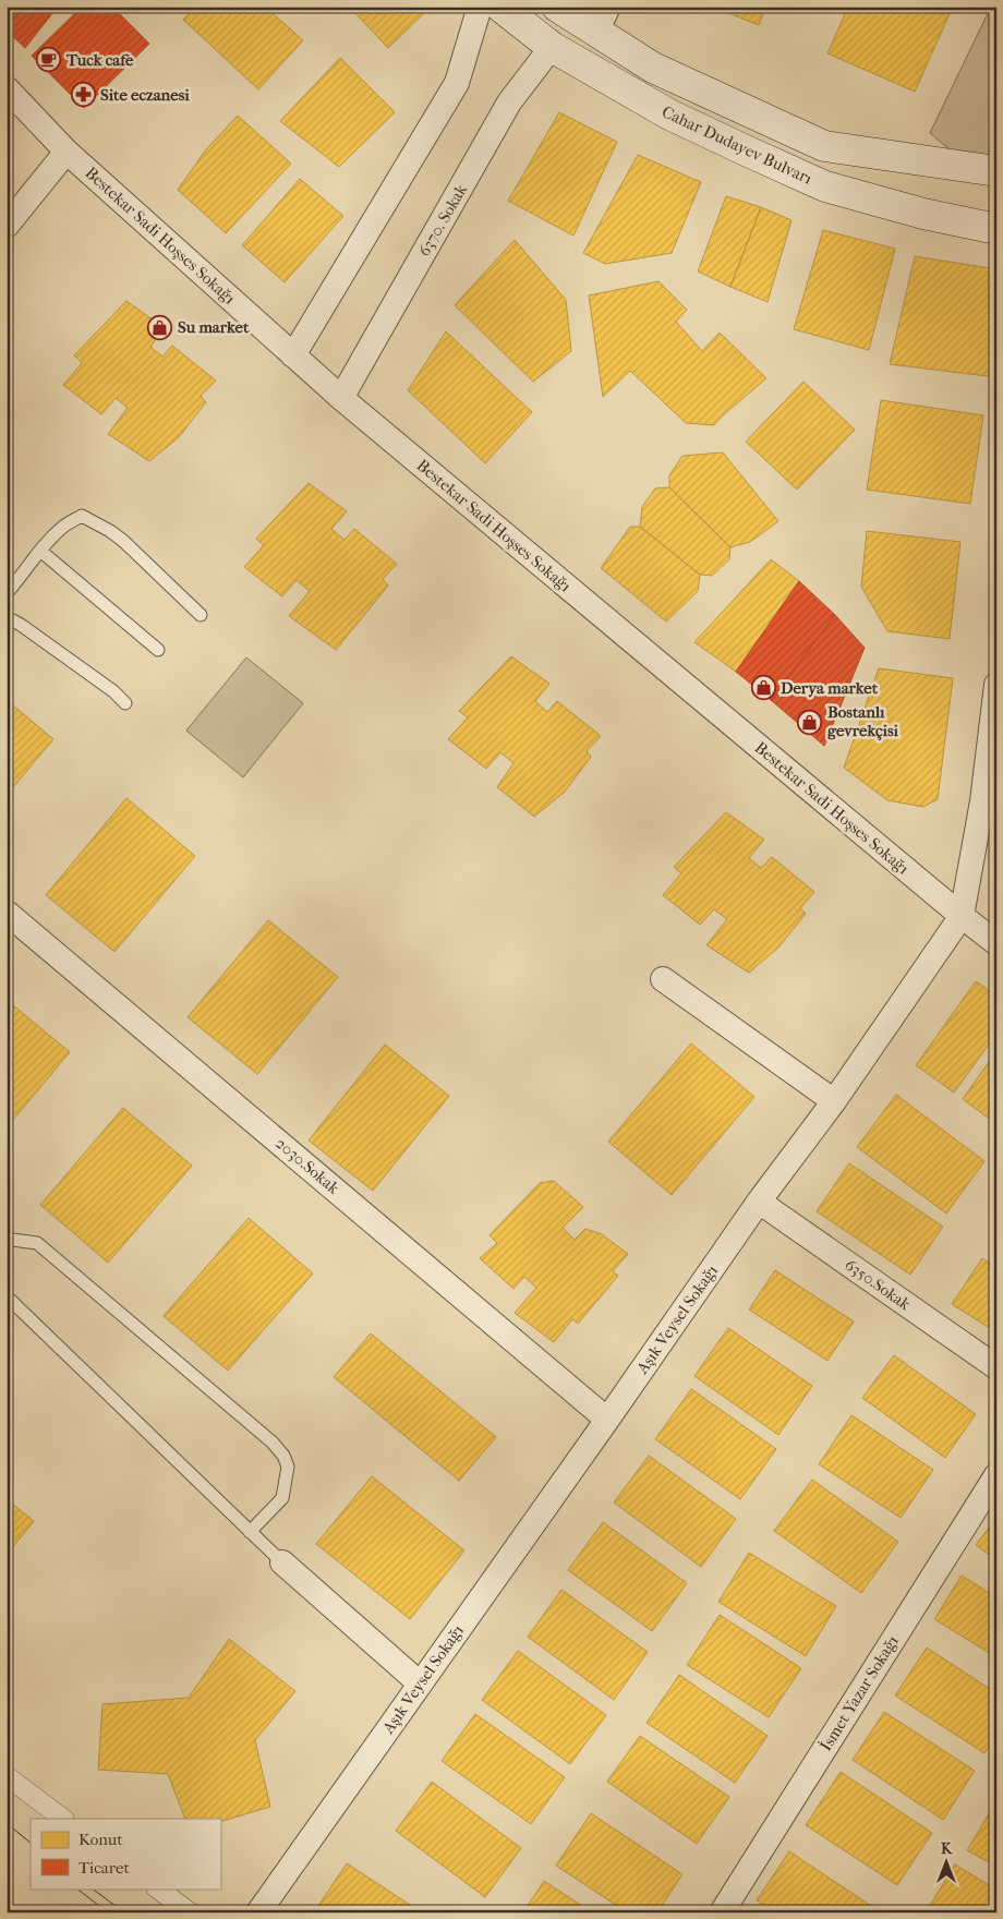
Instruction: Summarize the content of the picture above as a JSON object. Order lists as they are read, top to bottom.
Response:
{
  "streets": {
    "main road": ["Cahar Dudayev Bulvarı"],
    "street": [
      "6370. Sokak",
      "Bestekar Sadi Hoşses Sokağı",
      "2030.Sokak",
      "6350.Sokak",
      "Aşık Veysel Sokağı",
      "İsmet Yazar Sokağı"
    ]
  },
  "crossings": [
    ["Cahar Dudayev Bulvarı", "6370. Sokak"],
    ["6370. Sokak", "Bestekar Sadi Hoşses Sokağı"],
    ["Bestekar Sadi Hoşses Sokağı", "Aşık Veysel Sokağı"],
    ["2030.Sokak", "Aşık Veysel Sokağı"],
    ["6350.Sokak", "Aşık Veysel Sokağı"]
  ],
  "places": {
    "cafe": ["Tuck cafe"],
    "pharmacy": ["Site eczanesi"],
    "shop": ["Su market", "Derya market", "Bostanlı gevrekçisi"]
  },
  "legend": ["Konut", "Ticaret"],
  "north": "top"
}
